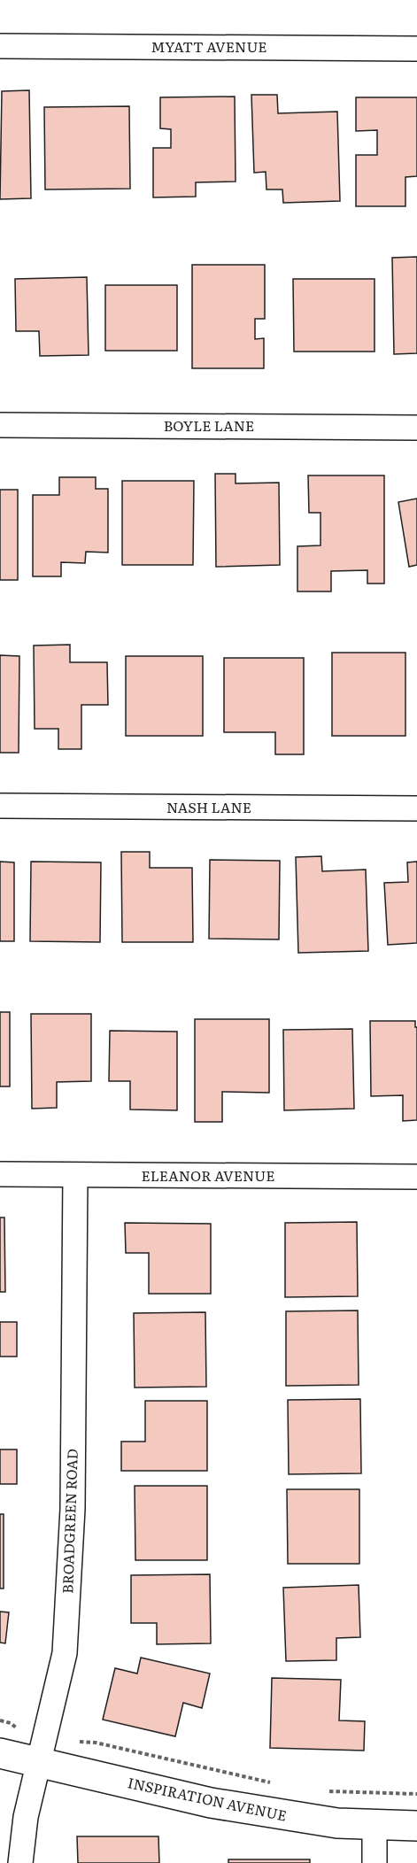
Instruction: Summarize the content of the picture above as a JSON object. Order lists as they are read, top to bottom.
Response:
{
  "streets": {
    "street": [
      "MYATT AVENUE",
      "BOYLE LANE",
      "NASH LANE",
      "ELEANOR AVENUE",
      "BROADGREEN ROAD",
      "INSPIRATION AVENUE"
    ]
  },
  "crossings": [
    ["ELEANOR AVENUE", "BROADGREEN ROAD"],
    ["BROADGREEN ROAD", "INSPIRATION AVENUE"]
  ]
}
